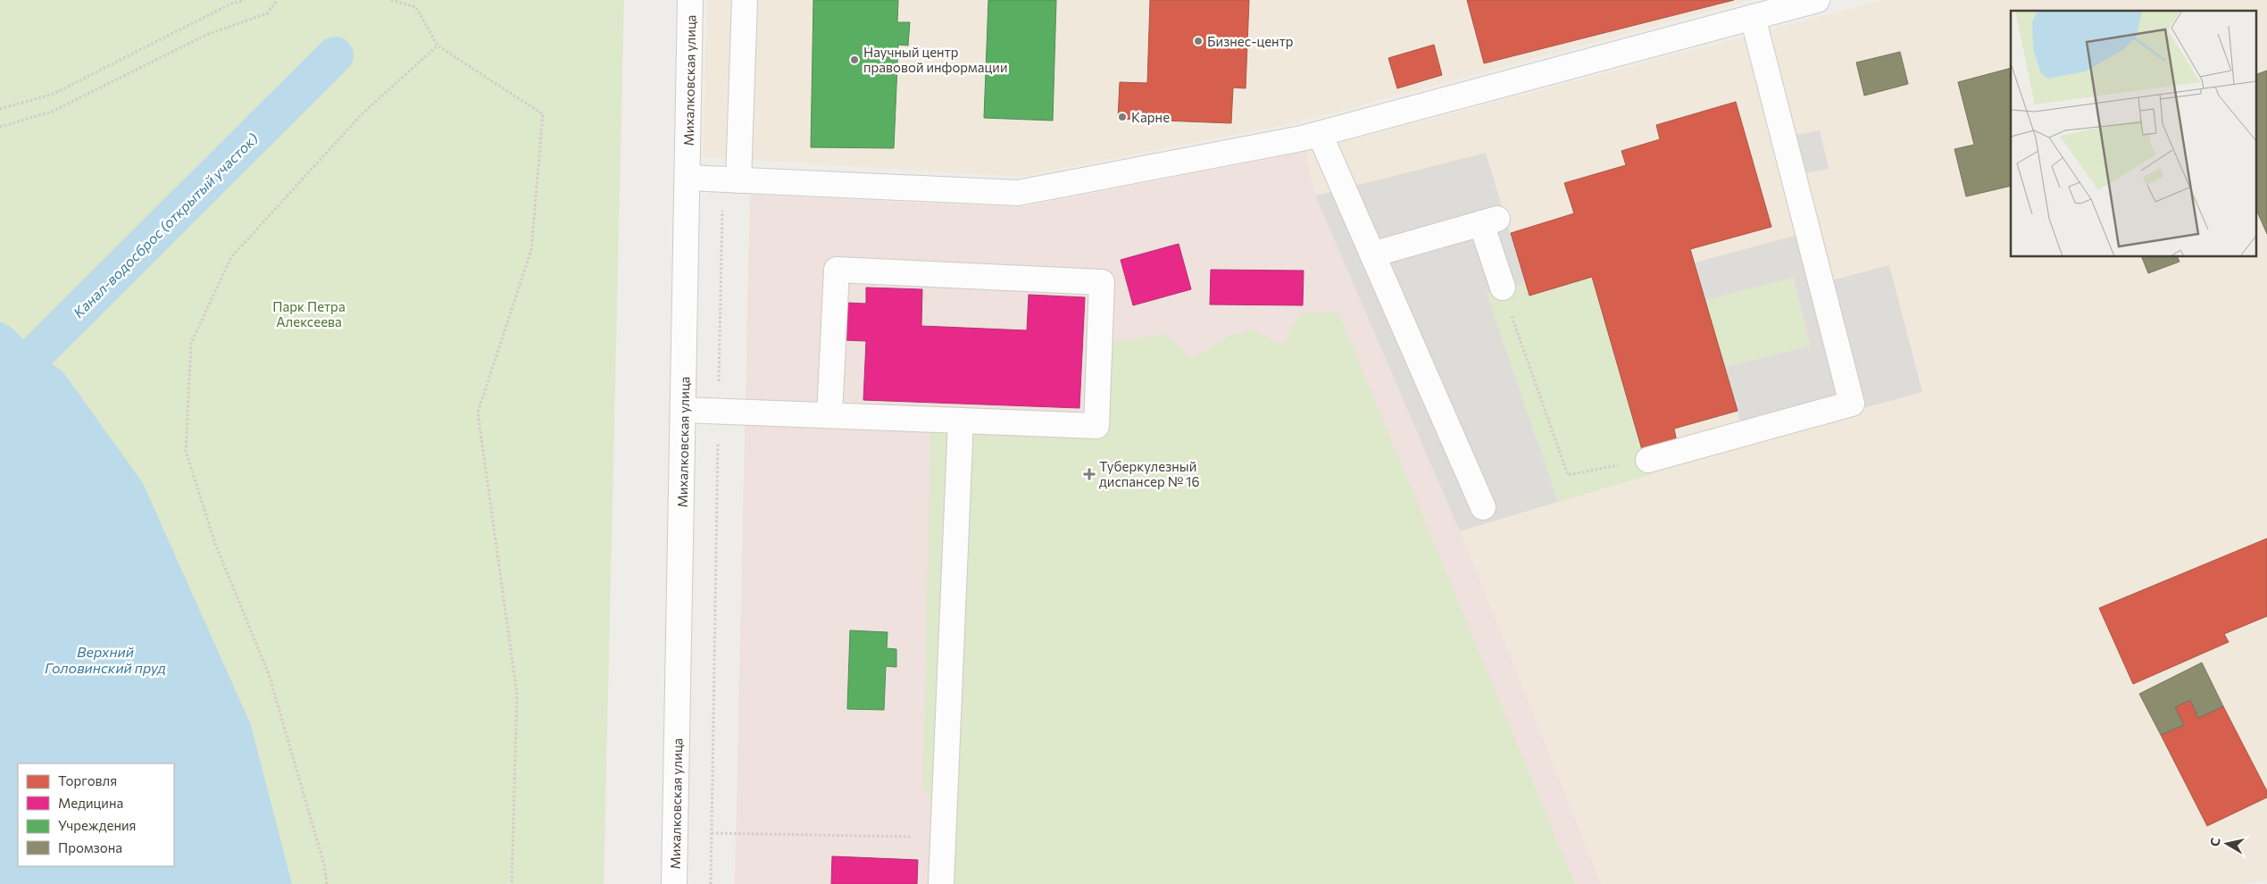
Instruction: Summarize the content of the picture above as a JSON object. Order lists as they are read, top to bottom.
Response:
{
  "streets": {
    "street": ["Михалковская улица"]
  },
  "water": ["Канал-водосброс (открытый участок)", "Верхний Головинский пруд"],
  "parks": ["Парк Петра Алексеева"],
  "places": {
    "other": ["Бизнес-центр", "Научный центр правовой информации", "Карне"],
    "health": ["Туберкулезный диспансер № 16"]
  },
  "legend": [
    "Торговля",
    "Медицина",
    "Учреждения",
    "Промзона"
  ],
  "north": "left"
}
